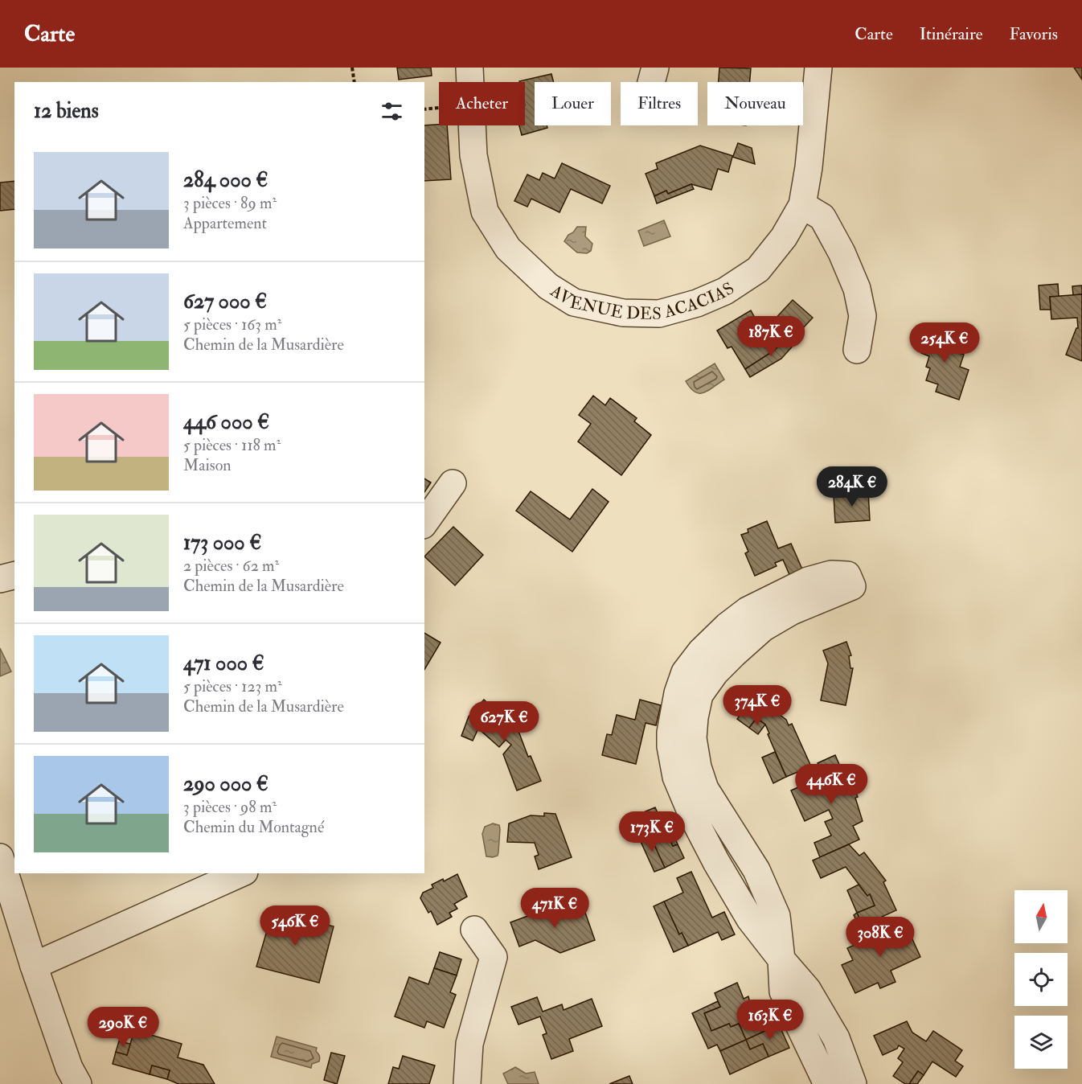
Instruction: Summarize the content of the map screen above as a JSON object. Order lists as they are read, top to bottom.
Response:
{
  "streets": {
    "street": ["AVENUE DES ACACIAS"]
  },
  "north": "top",
  "page": {
    "header": "Carte",
    "nav": ["Carte", "Itinéraire", "Favoris"],
    "chip": [
      "Acheter",
      "Louer",
      "Filtres",
      "Nouveau"
    ],
    "heading": "12 biens",
    "list": [
      {
        "name": "284 000 €",
        "note": "3 pièces · 89 m² · Appartement"
      },
      {
        "name": "627 000 €",
        "note": "5 pièces · 163 m² · Chemin de la Musardière"
      },
      {
        "name": "446 000 €",
        "note": "5 pièces · 118 m² · Maison"
      },
      {
        "name": "173 000 €",
        "note": "2 pièces · 62 m² · Chemin de la Musardière"
      },
      {
        "name": "471 000 €",
        "note": "5 pièces · 123 m² · Chemin de la Musardière"
      },
      {
        "name": "290 000 €",
        "note": "3 pièces · 98 m² · Chemin du Montagné"
      }
    ],
    "price": [
      "187K €",
      "254K €",
      "284K €",
      "374K €",
      "627K €",
      "446K €",
      "173K €",
      "471K €",
      "546K €",
      "308K €",
      "163K €",
      "290K €"
    ]
  }
}
